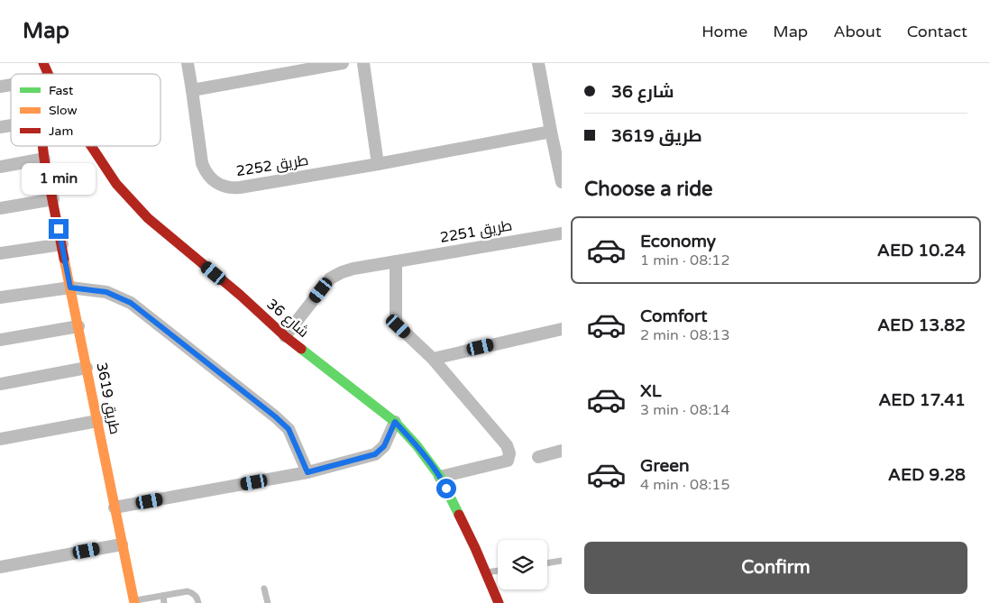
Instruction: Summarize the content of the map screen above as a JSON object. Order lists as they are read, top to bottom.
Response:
{
  "streets": {
    "street": [
      "طريق 2252",
      "طريق 2251",
      "شارع 36",
      "طريق 3619"
    ]
  },
  "crossings": [
    ["طريق 2251", "شارع 36"]
  ],
  "legend": ["Fast", "Slow", "Jam"],
  "page": {
    "header": "Map",
    "nav": [
      "Home",
      "Map",
      "About",
      "Contact"
    ],
    "banner": ["شارع 36", "طريق 3619"],
    "heading": "Choose a ride",
    "bubble": "1 min",
    "list": [
      {
        "name": "Economy",
        "note": "1 min · 08:12",
        "value": "AED 10.24"
      },
      {
        "name": "Comfort",
        "note": "2 min · 08:13",
        "value": "AED 13.82"
      },
      {
        "name": "XL",
        "note": "3 min · 08:14",
        "value": "AED 17.41"
      },
      {
        "name": "Green",
        "note": "4 min · 08:15",
        "value": "AED 9.28"
      }
    ],
    "buttons": "Confirm"
  }
}
